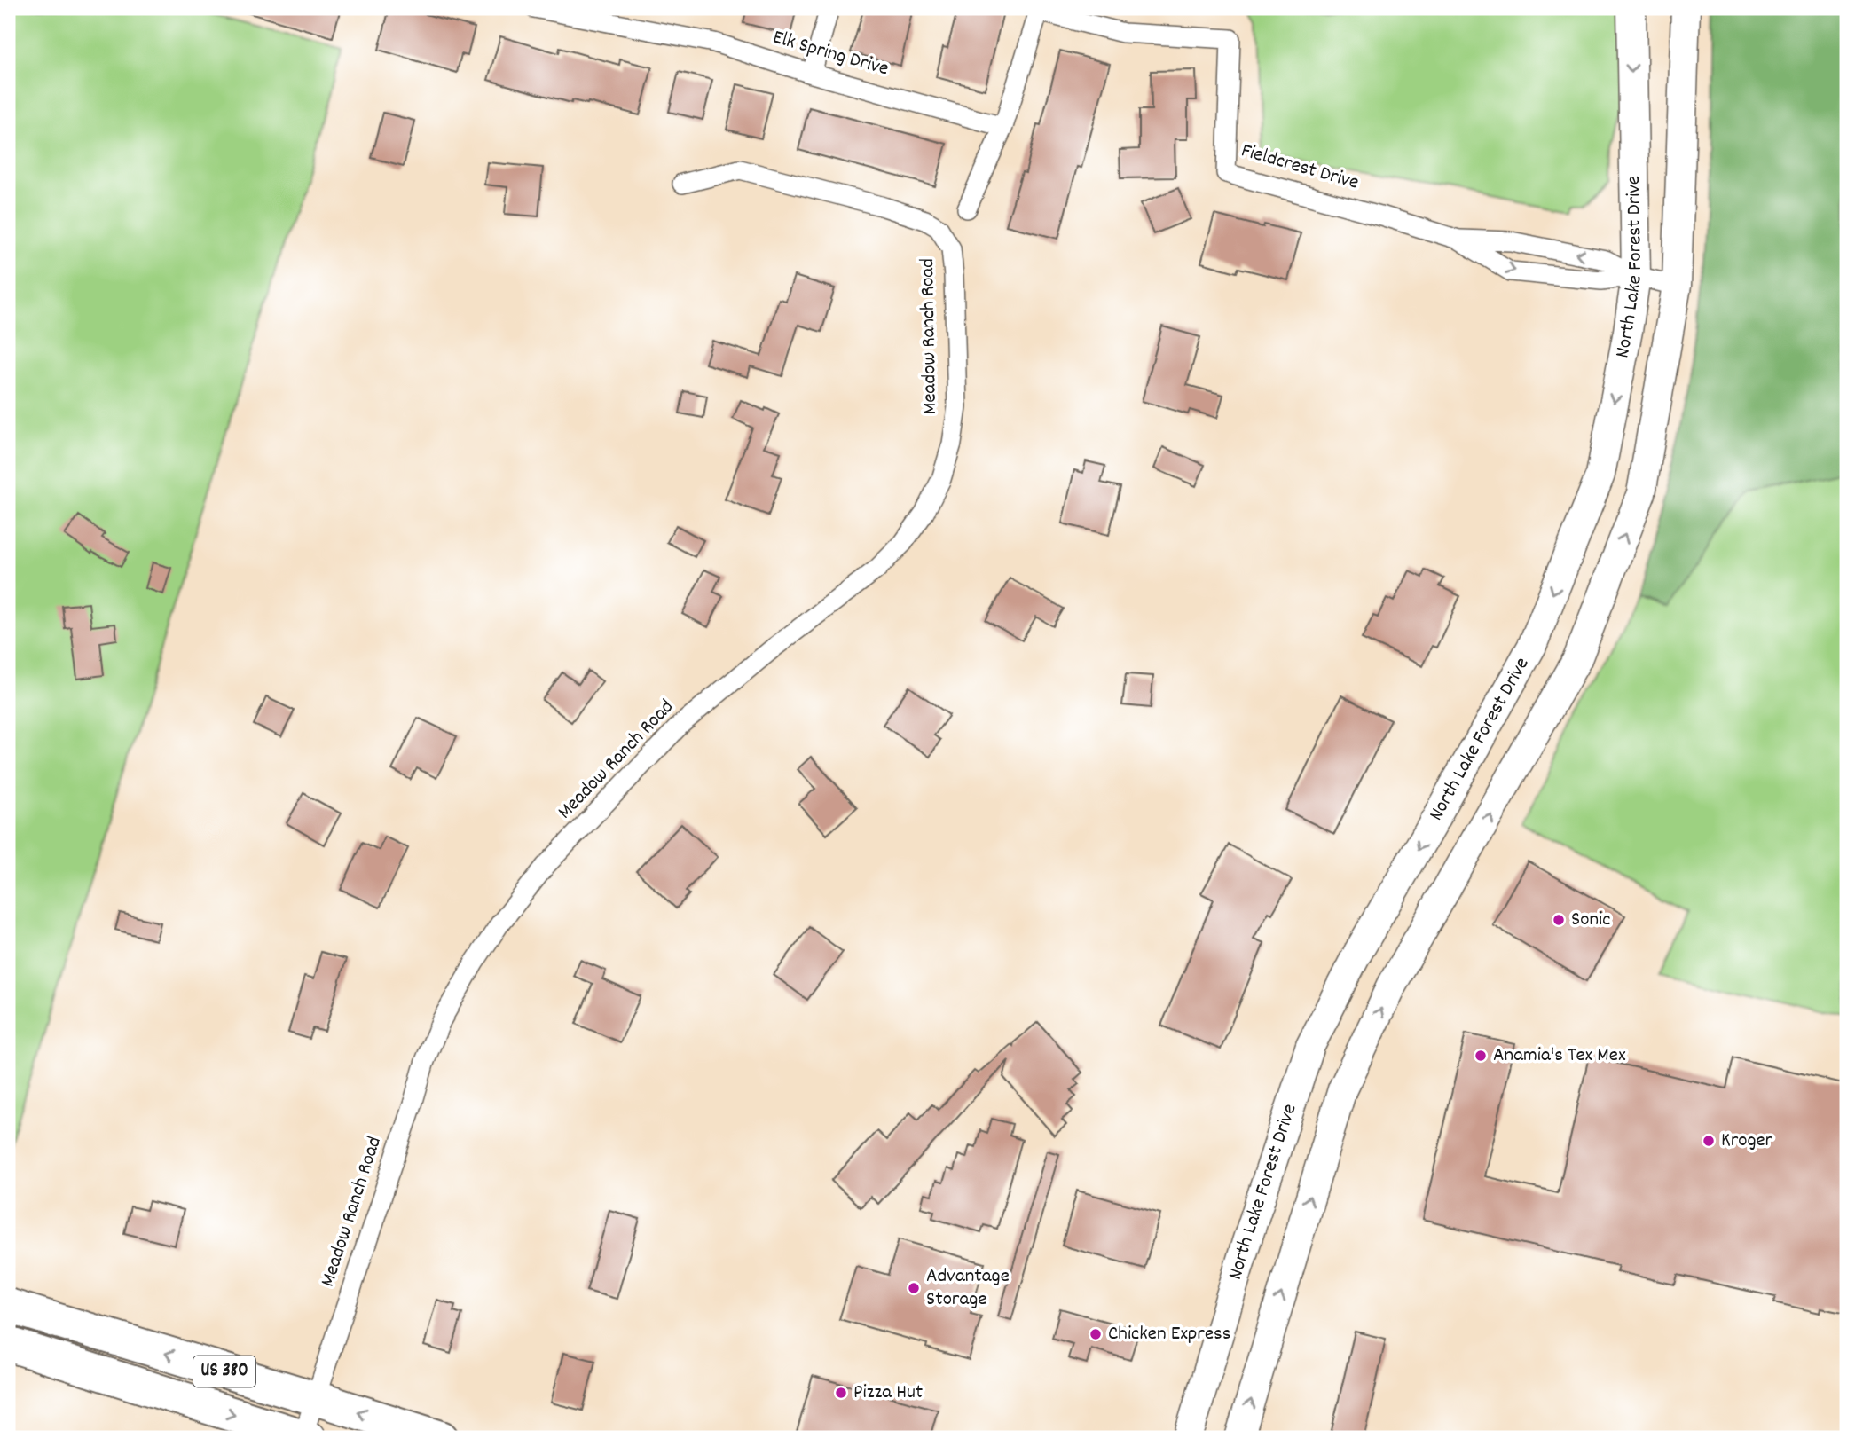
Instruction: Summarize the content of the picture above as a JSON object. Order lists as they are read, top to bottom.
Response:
{
  "streets": {
    "highway": ["US 380"],
    "main road": ["North Lake Forest Drive"],
    "street": ["Elk Spring Drive", "Fieldcrest Drive", "Meadow Ranch Road"]
  },
  "crossings": [
    ["Fieldcrest Drive", "North Lake Forest Drive"],
    ["Meadow Ranch Road", "US 380"]
  ],
  "places": [
    "Sonic",
    "Anamia's Tex Mex",
    "Kroger",
    "Advantage Storage",
    "Chicken Express",
    "Pizza Hut"
  ]
}
